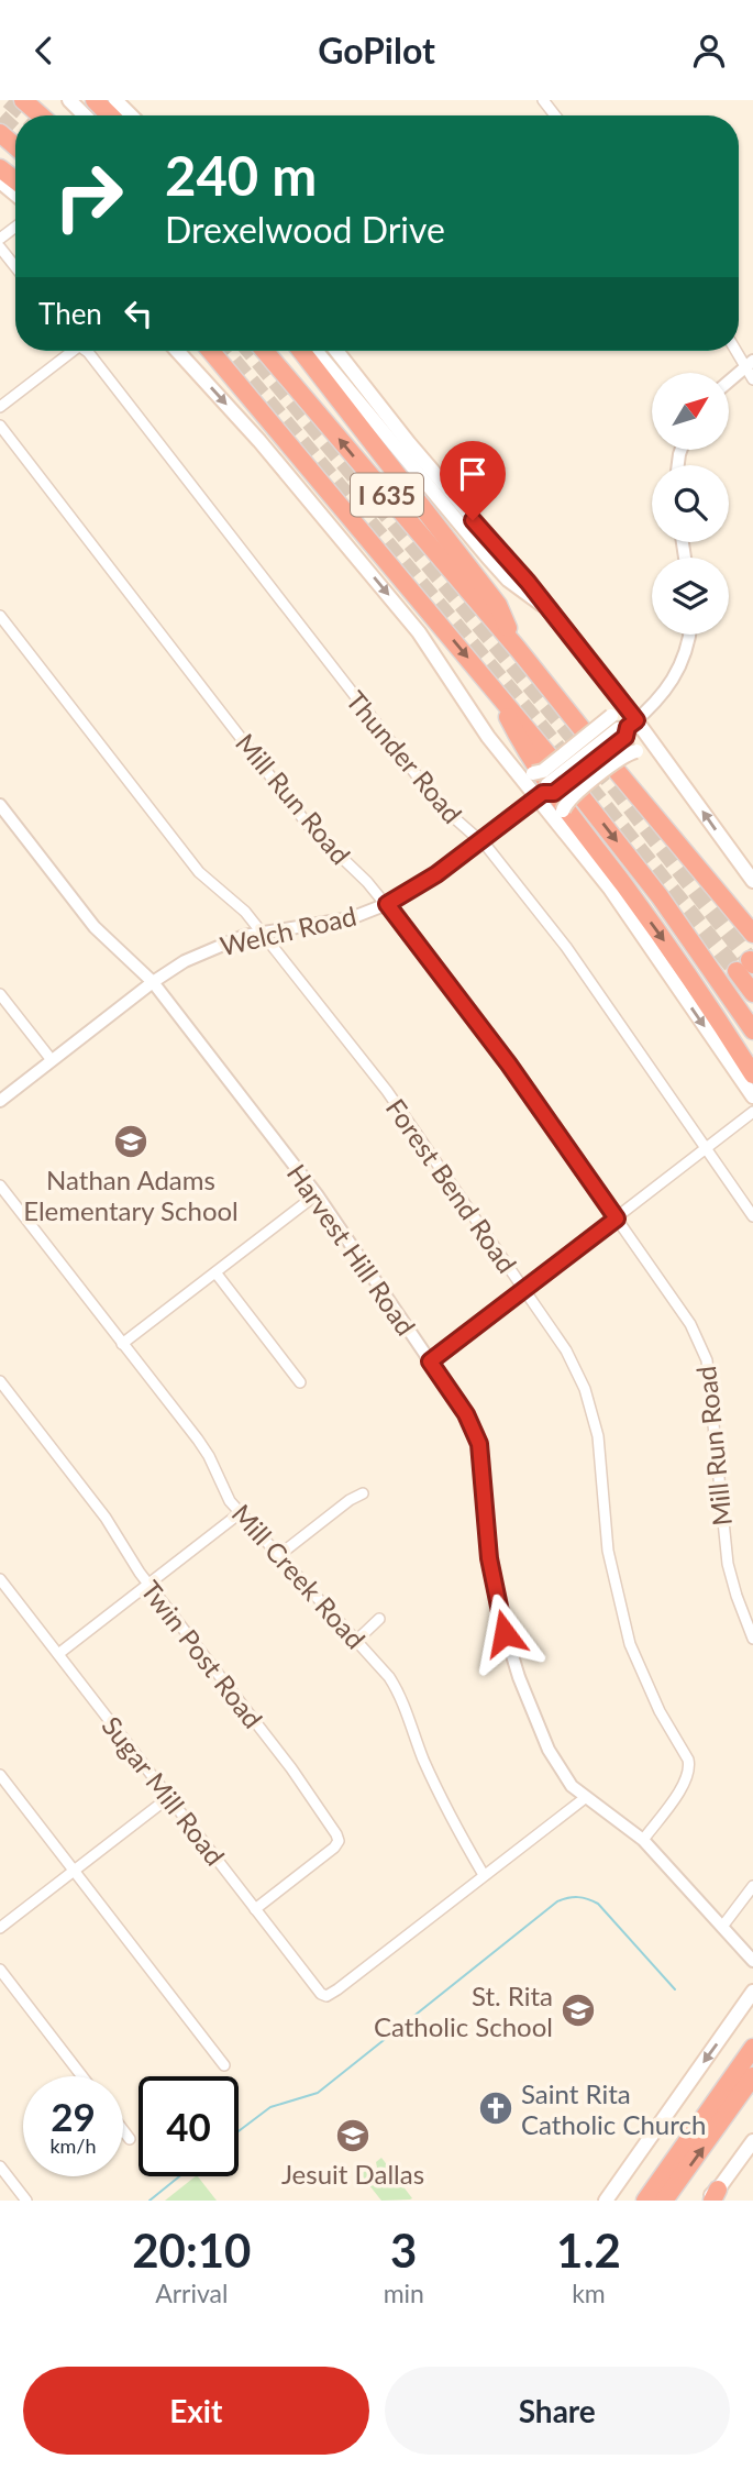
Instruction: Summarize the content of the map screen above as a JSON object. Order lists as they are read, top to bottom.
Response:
{
  "streets": {
    "highway": ["I 635"],
    "street": [
      "Thunder Road",
      "Mill Run Road",
      "Welch Road",
      "Forest Bend Road",
      "Harvest Hill Road",
      "Mill Creek Road",
      "Twin Post Road",
      "Sugar Mill Road"
    ]
  },
  "crossings": [
    ["Thunder Road", "Welch Road"],
    ["Mill Run Road", "Welch Road"],
    ["Welch Road", "Forest Bend Road"],
    ["Welch Road", "Harvest Hill Road"],
    ["Forest Bend Road", "Harvest Hill Road"],
    ["Mill Creek Road", "Sugar Mill Road"],
    ["Twin Post Road", "Sugar Mill Road"]
  ],
  "places": {
    "school or university": ["Nathan Adams Elementary School", "St. Rita Catholic School", "Jesuit Dallas"],
    "church": ["Saint Rita Catholic Church"]
  },
  "north": "top right",
  "page": {
    "header": "GoPilot",
    "turn": ["240 m", "Drexelwood Drive"],
    "then": "Then",
    "speed": "29 km/h",
    "limit": "40",
    "eta": [
      "20:10",
      "Arrival",
      "3",
      "min",
      "1.2",
      "km"
    ],
    "buttons": ["Exit", "Share"]
  }
}
